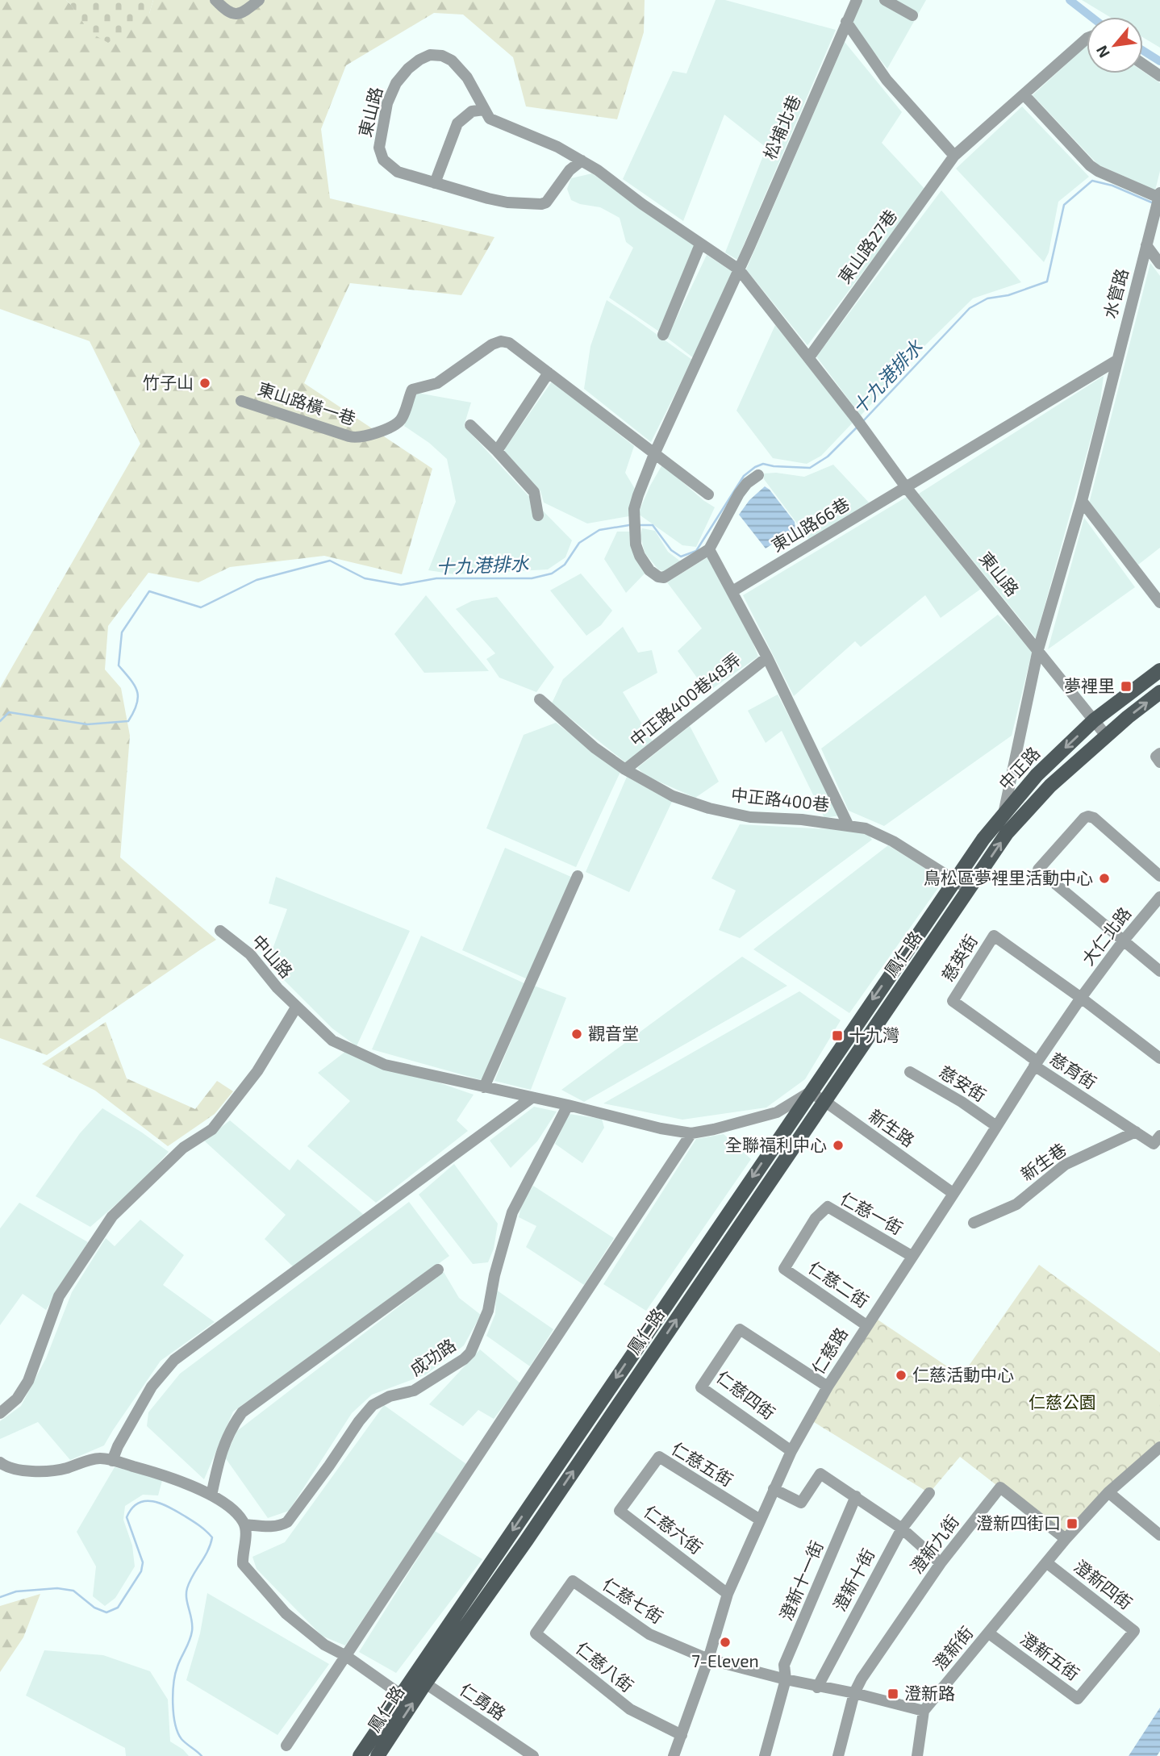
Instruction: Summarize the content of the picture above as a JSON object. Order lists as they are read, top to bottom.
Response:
{
  "streets": {
    "main road": ["中正路", "鳳仁路"],
    "street": [
      "東山路",
      "松埔北巷",
      "東山路27巷",
      "水管路",
      "東山路橫一巷",
      "東山路66巷",
      "中正路400巷48弄",
      "中正路400巷",
      "大仁北路",
      "中山路",
      "慈英街",
      "慈育街",
      "慈安街",
      "新生路",
      "新生巷",
      "仁慈一街",
      "仁慈二街",
      "仁慈路",
      "成功路",
      "仁慈四街",
      "仁慈五街",
      "仁慈六街",
      "澄新九街",
      "澄新十街",
      "澄新十一街",
      "澄新四街",
      "仁慈七街",
      "澄新街",
      "澄新五街",
      "仁慈八街",
      "仁勇路"
    ]
  },
  "crossings": [
    ["東山路", "松埔北巷"],
    ["東山路", "東山路27巷"],
    ["東山路", "水管路"],
    ["東山路", "東山路66巷"],
    ["東山路", "中正路"],
    ["水管路", "東山路66巷"],
    ["東山路66巷", "中正路400巷"],
    ["中正路400巷48弄", "中正路400巷"],
    ["中正路", "中正路400巷"],
    ["中正路", "鳳仁路"],
    ["大仁北路", "慈英街"],
    ["大仁北路", "仁慈路"],
    ["鳳仁路", "中山路"],
    ["鳳仁路", "新生路"],
    ["鳳仁路", "成功路"],
    ["鳳仁路", "仁勇路"],
    ["慈英街", "慈育街"],
    ["慈英街", "仁慈路"],
    ["慈育街", "新生巷"],
    ["慈育街", "仁慈路"],
    ["慈安街", "仁慈路"],
    ["新生路", "仁慈路"],
    ["仁慈一街", "仁慈二街"],
    ["仁慈一街", "仁慈路"],
    ["仁慈二街", "仁慈路"],
    ["仁慈路", "仁慈四街"],
    ["仁慈路", "仁慈五街"],
    ["仁慈路", "仁慈六街"],
    ["仁慈路", "仁慈七街"],
    ["仁慈路", "仁慈八街"],
    ["仁慈五街", "仁慈六街"],
    ["澄新九街", "澄新街"],
    ["澄新四街", "澄新街"],
    ["澄新四街", "澄新五街"],
    ["仁慈七街", "仁慈八街"],
    ["澄新街", "澄新五街"]
  ],
  "water": ["十九港排水"],
  "parks": ["仁慈公園"],
  "places": {
    "other": [
      "竹子山",
      "鳥松區夢裡里活動中心",
      "觀音堂",
      "全聯福利中心",
      "仁慈活動中心",
      "7-Eleven"
    ],
    "transit": [
      "夢裡里",
      "十九灣",
      "澄新四街口",
      "澄新路"
    ]
  },
  "north": "bottom left"
}
